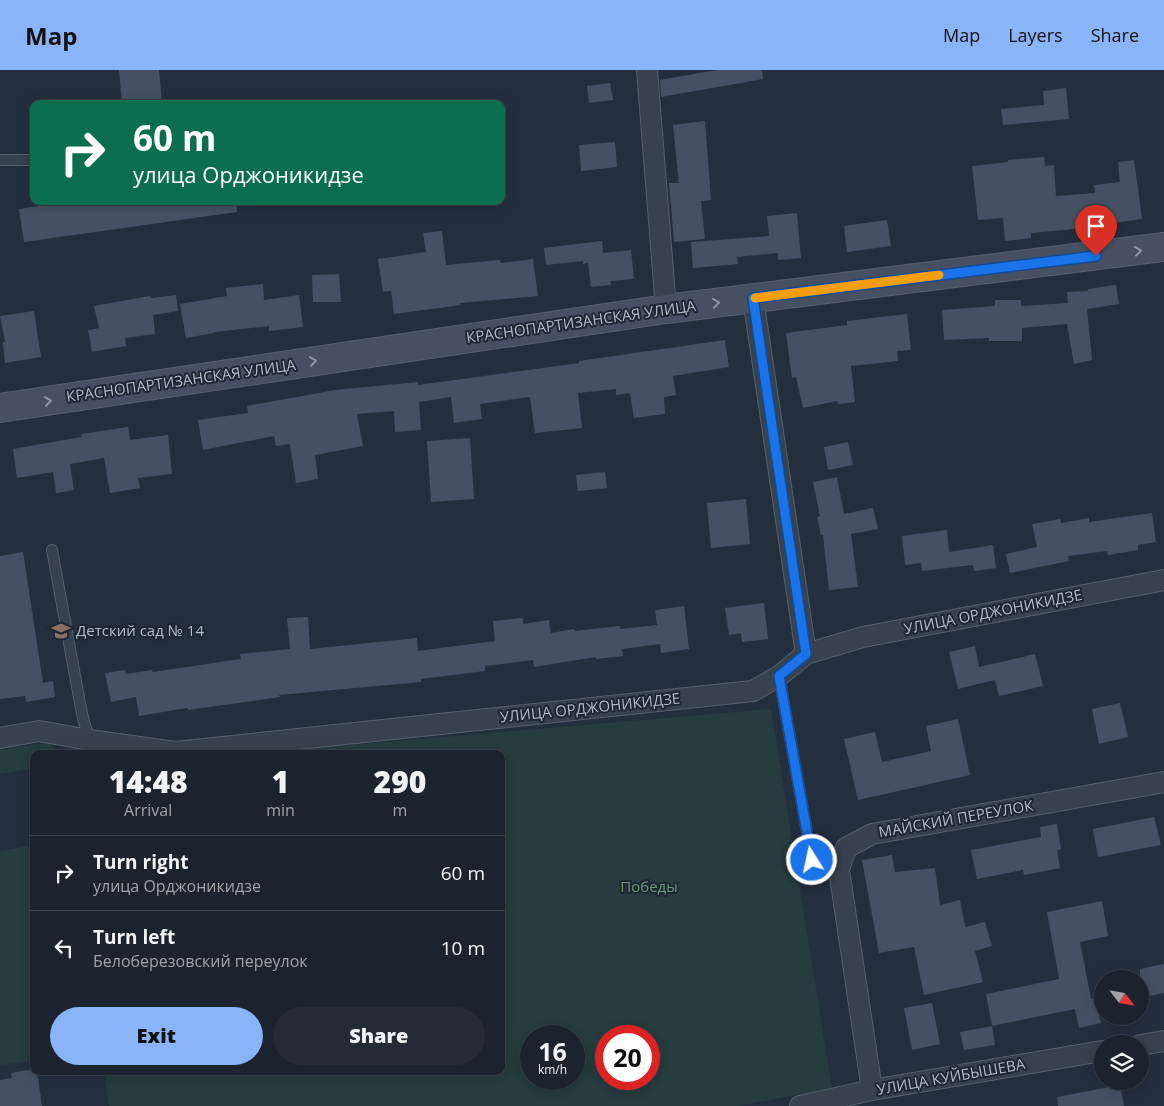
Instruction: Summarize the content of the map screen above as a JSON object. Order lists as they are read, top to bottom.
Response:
{
  "streets": {
    "street": [
      "КРАСНОПАРТИЗАНСКАЯ УЛИЦА",
      "УЛИЦА ОРДЖОНИКИДЗЕ",
      "МАЙСКИЙ ПЕРЕУЛОК",
      "УЛИЦА КУЙБЫШЕВА"
    ]
  },
  "crossings": [
    ["МАЙСКИЙ ПЕРЕУЛОК", "УЛИЦА КУЙБЫШЕВА"]
  ],
  "one_way": ["КРАСНОПАРТИЗАНСКАЯ УЛИЦА"],
  "parks": ["Победы"],
  "places": {
    "school or university": ["Детский сад № 14"]
  },
  "north": "bottom right",
  "page": {
    "header": "Map",
    "nav": ["Map", "Layers", "Share"],
    "turn": ["60 m", "улица Орджоникидзе"],
    "eta": [
      "14:48",
      "Arrival",
      "1",
      "min",
      "290",
      "m"
    ],
    "list": [
      {
        "name": "Turn right",
        "note": "улица Орджоникидзе",
        "value": "60 m"
      },
      {
        "name": "Turn left",
        "note": "Белоберезовский переулок",
        "value": "10 m"
      }
    ],
    "buttons": ["Exit", "Share"],
    "speed": "16 km/h",
    "limit": "20"
  }
}
